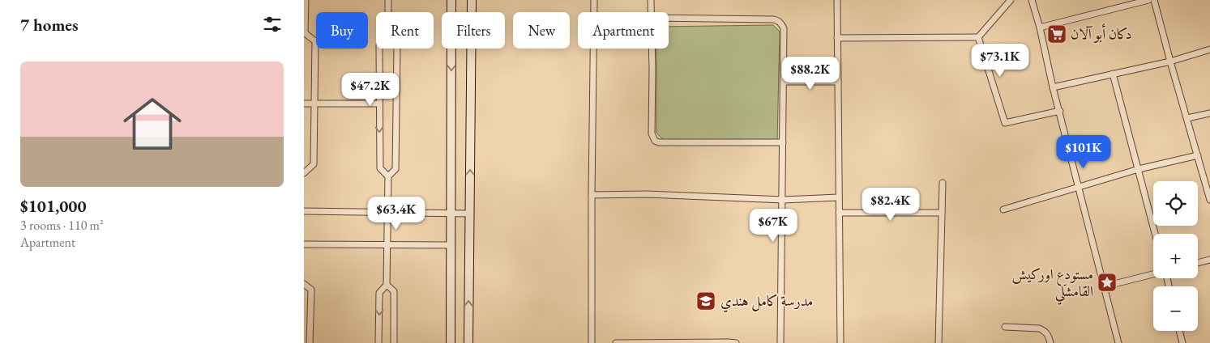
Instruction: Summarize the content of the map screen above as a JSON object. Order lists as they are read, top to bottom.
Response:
{
  "places": {
    "supermarket": ["دكان أبو آلان"],
    "place": ["مستودع اوركيش القامشلي"],
    "school or university": ["مدرسة كامل هندي"]
  },
  "page": {
    "heading": "7 homes",
    "chip": [
      "Buy",
      "Rent",
      "Filters",
      "New",
      "Apartment"
    ],
    "price": [
      "$73.1K",
      "$88.2K",
      "$47.2K",
      "$101K",
      "$82.4K",
      "$63.4K",
      "$67K"
    ],
    "list": [
      {
        "name": "$101,000",
        "note": "3 rooms · 110 m² · Apartment"
      }
    ],
    "map_buttons": ["+", "−"]
  }
}
